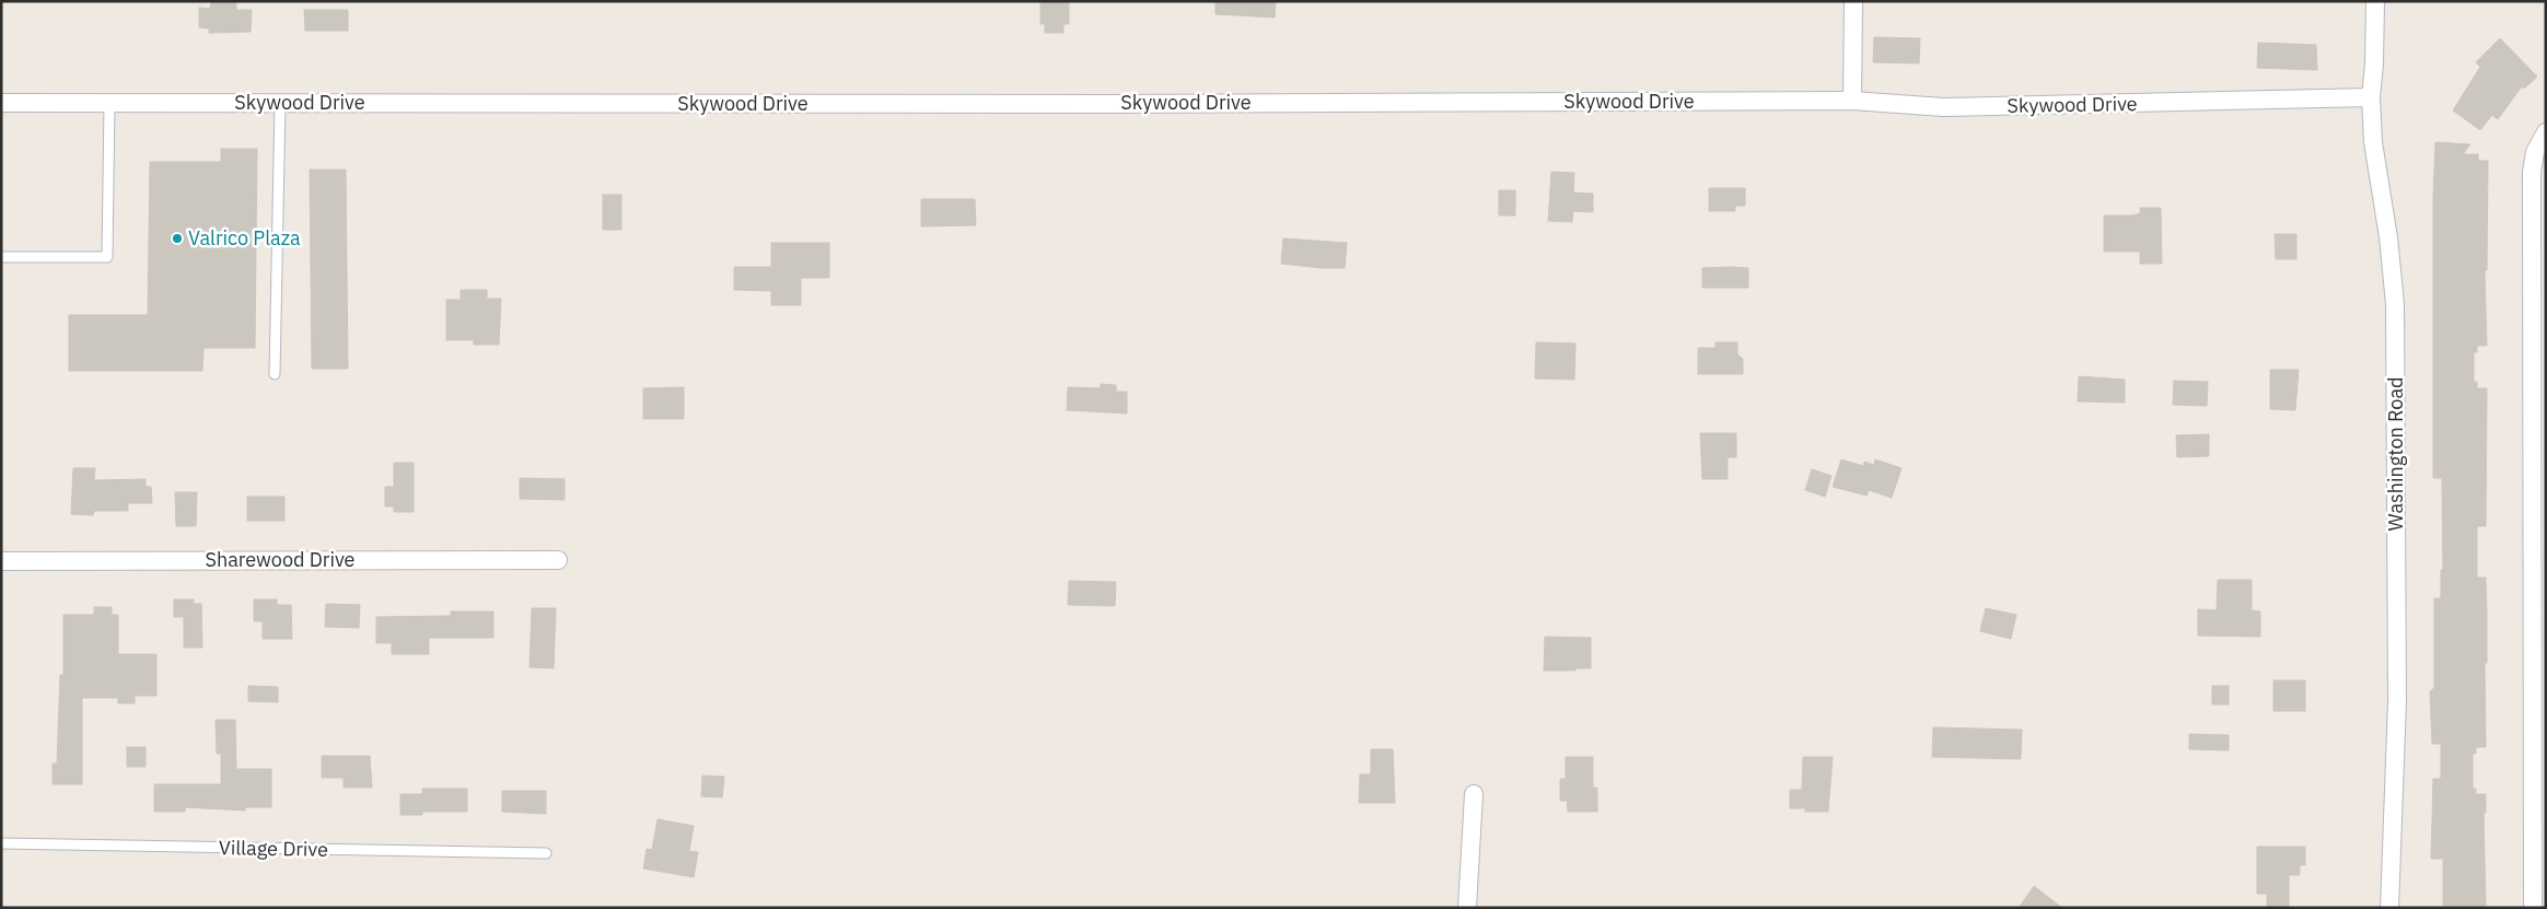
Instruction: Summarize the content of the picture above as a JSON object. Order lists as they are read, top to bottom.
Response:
{
  "streets": {
    "street": ["Skywood Drive", "Washington Road", "Sharewood Drive"],
    "lane": ["Village Drive"]
  },
  "crossings": [
    ["Skywood Drive", "Washington Road"]
  ],
  "places": ["Valrico Plaza"]
}
